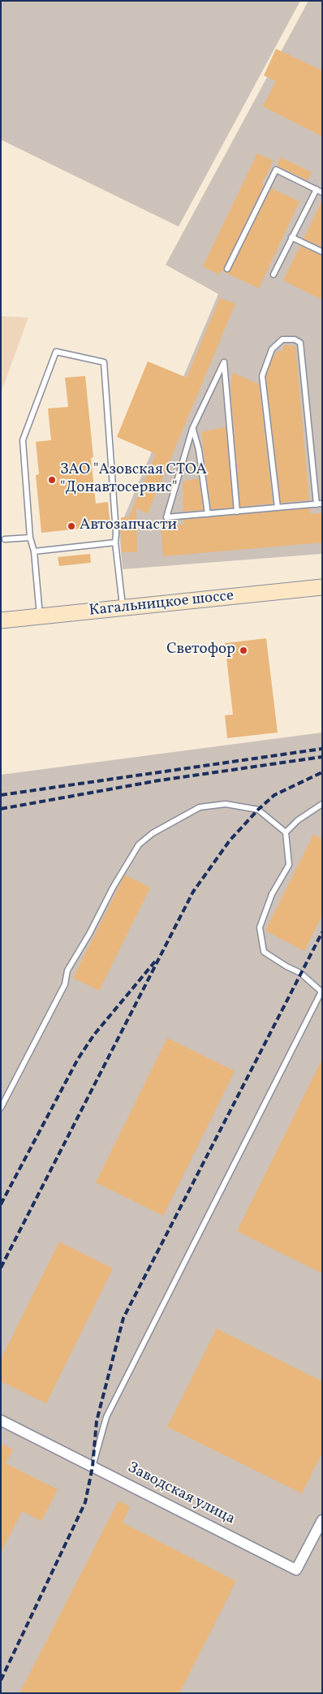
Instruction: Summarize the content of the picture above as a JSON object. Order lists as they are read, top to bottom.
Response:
{
  "streets": {
    "main road": ["Кагальницкое шоссе"],
    "street": ["Заводская улица"]
  },
  "places": ["ЗАО \"Азовская СТОА \"Донавтосервис\"", "Автозапчасти", "Светофор"]
}
